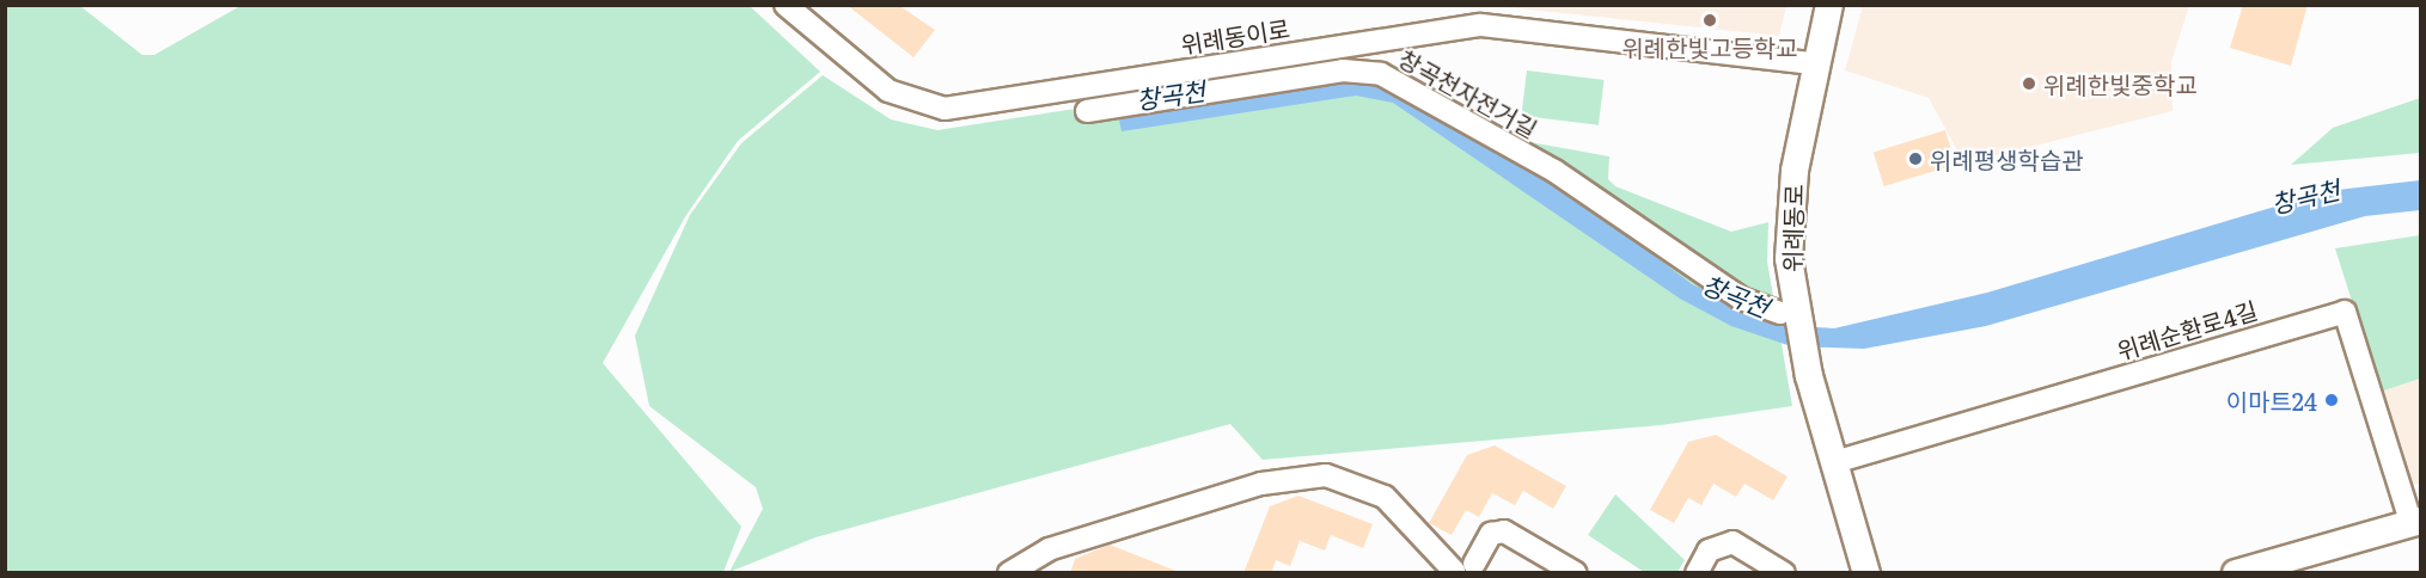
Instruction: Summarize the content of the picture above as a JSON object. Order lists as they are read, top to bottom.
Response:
{
  "streets": {
    "street": [
      "위례동이로",
      "창곡천자전거길",
      "위례동로",
      "위례순환로4길"
    ]
  },
  "crossings": [
    ["위례동이로", "위례동로"],
    ["위례동로", "위례순환로4길"]
  ],
  "water": ["창곡천"],
  "places": [
    "위례한빛고등학교",
    "위례한빛중학교",
    "위례평생학습관",
    "이마트24"
  ]
}
